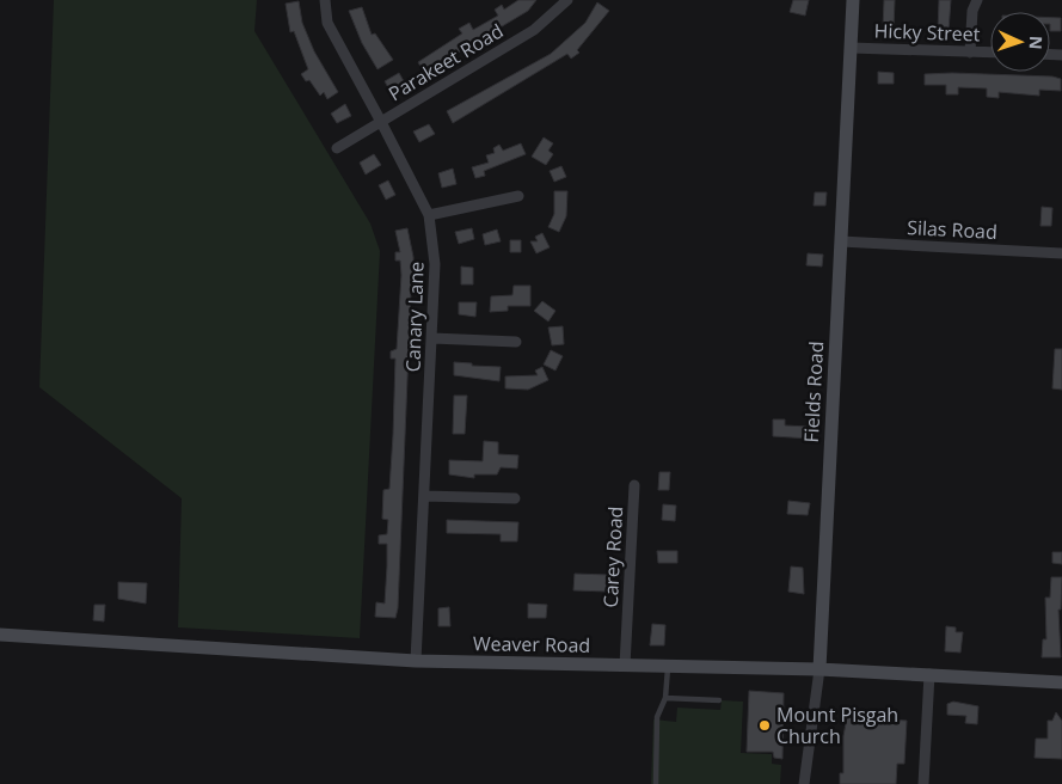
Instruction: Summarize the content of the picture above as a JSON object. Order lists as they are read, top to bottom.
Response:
{
  "streets": {
    "main road": ["Fields Road", "Weaver Road"],
    "street": [
      "Hicky Street",
      "Parakeet Road",
      "Silas Road",
      "Canary Lane",
      "Carey Road"
    ]
  },
  "crossings": [
    ["Hicky Street", "Fields Road"],
    ["Parakeet Road", "Canary Lane"],
    ["Silas Road", "Fields Road"],
    ["Canary Lane", "Weaver Road"],
    ["Fields Road", "Weaver Road"],
    ["Carey Road", "Weaver Road"]
  ],
  "places": ["Mount Pisgah Church"],
  "north": "right"
}
